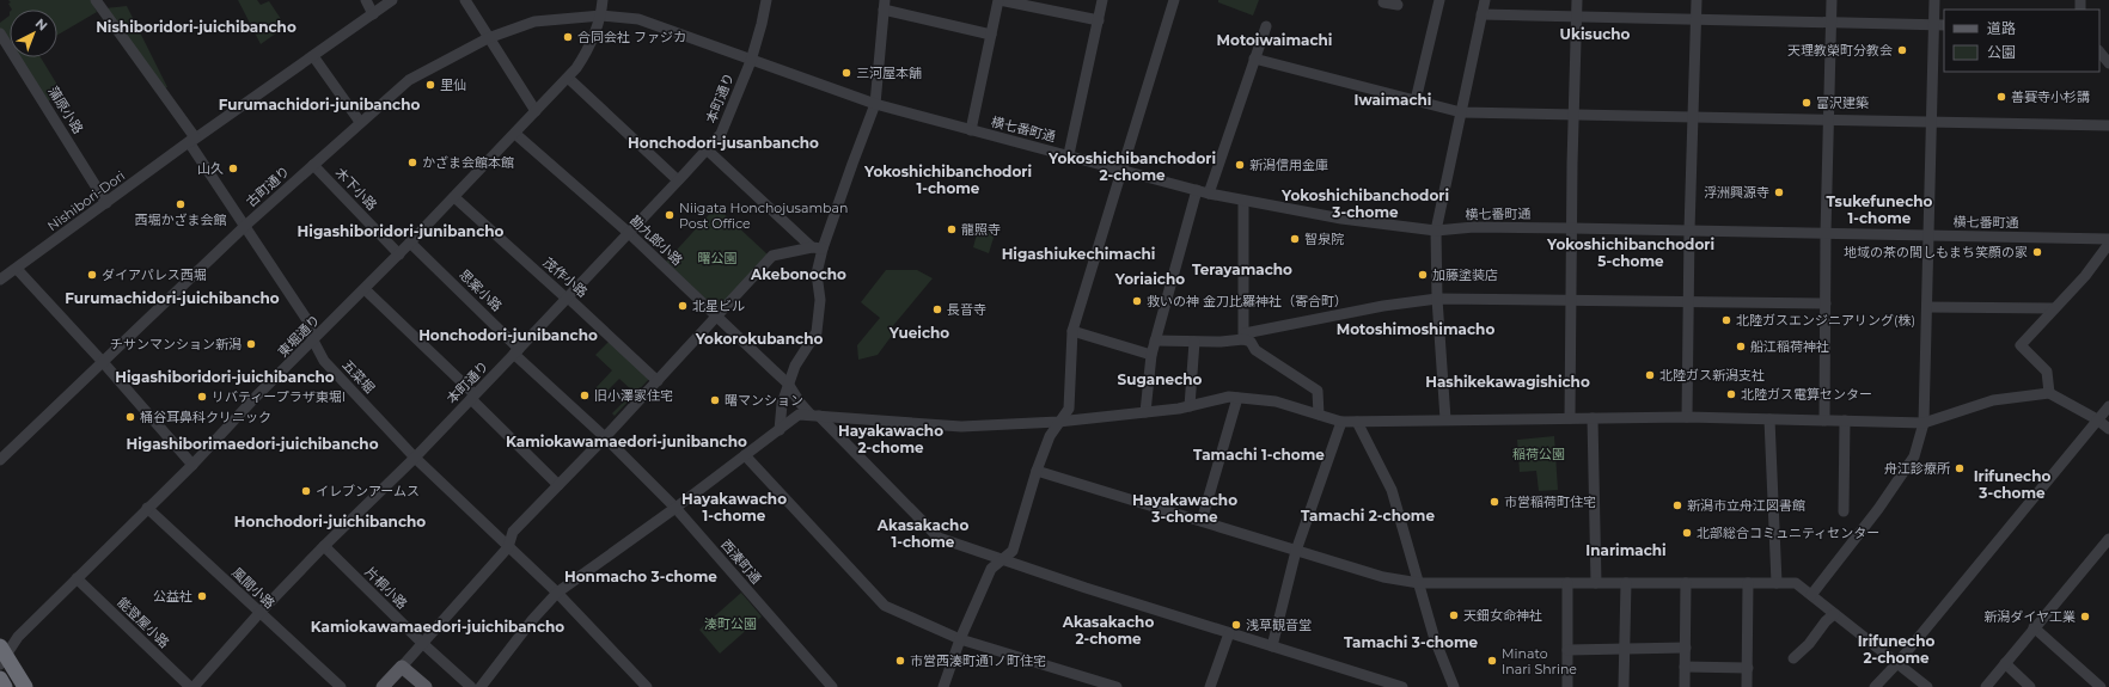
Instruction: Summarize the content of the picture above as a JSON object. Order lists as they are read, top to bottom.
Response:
{
  "streets": {
    "street": [
      "本町通り",
      "蒲原小路",
      "横七番町通",
      "古町通り",
      "木下小路",
      "Nishibori-Dori",
      "勘九郎小路",
      "茂作小路",
      "思案小路",
      "東堀通り",
      "五菜堀",
      "西湊町通",
      "風間小路",
      "片桐小路",
      "能登屋小路"
    ]
  },
  "crossings": [
    ["本町通り", "横七番町通"],
    ["本町通り", "勘九郎小路"],
    ["本町通り", "茂作小路"],
    ["本町通り", "思案小路"],
    ["本町通り", "五菜堀"],
    ["本町通り", "風間小路"],
    ["本町通り", "片桐小路"],
    ["蒲原小路", "Nishibori-Dori"],
    ["横七番町通", "古町通り"],
    ["横七番町通", "東堀通り"],
    ["古町通り", "木下小路"],
    ["古町通り", "東堀通り"],
    ["古町通り", "五菜堀"],
    ["木下小路", "東堀通り"],
    ["Nishibori-Dori", "五菜堀"],
    ["勘九郎小路", "東堀通り"],
    ["茂作小路", "東堀通り"],
    ["思案小路", "東堀通り"],
    ["思案小路", "西湊町通"],
    ["東堀通り", "五菜堀"],
    ["東堀通り", "風間小路"],
    ["東堀通り", "能登屋小路"]
  ],
  "districts": [
    "Nishiboridori-juichibancho",
    "Ukisucho",
    "Motoiwaimachi",
    "Iwaimachi",
    "Furumachidori-junibancho",
    "Honchodori-jusanbancho",
    "Yokoshichibanchodori 2-chome",
    "Yokoshichibanchodori 1-chome",
    "Yokoshichibanchodori 3-chome",
    "Tsukefunecho 1-chome",
    "Higashiboridori-junibancho",
    "Yokoshichibanchodori 5-chome",
    "Higashiukechimachi",
    "Terayamacho",
    "Akebonocho",
    "Yoriaicho",
    "Furumachidori-juichibancho",
    "Motoshimoshimacho",
    "Yueicho",
    "Honchodori-junibancho",
    "Yokorokubancho",
    "Higashiboridori-juichibancho",
    "Suganecho",
    "Hashikekawagishicho",
    "Hayakawacho 2-chome",
    "Kamiokawamaedori-junibancho",
    "Higashiborimaedori-juichibancho",
    "Tamachi 1-chome",
    "Irifunecho 3-chome",
    "Hayakawacho 1-chome",
    "Hayakawacho 3-chome",
    "Tamachi 2-chome",
    "Honchodori-juichibancho",
    "Akasakacho 1-chome",
    "Inarimachi",
    "Honmacho 3-chome",
    "Akasakacho 2-chome",
    "Kamiokawamaedori-juichibancho",
    "Irifunecho 2-chome",
    "Tamachi 3-chome"
  ],
  "parks": ["曙公園", "稲荷公園", "湊町公園"],
  "places": [
    "合同会社 ファジカ",
    "天理教榮町分教会",
    "三河屋本舗",
    "里仙",
    "善賽寺小杉講",
    "富沢建築",
    "かざま会館本館",
    "新潟信用金庫",
    "山久",
    "浮洲興源寺",
    "西堀かざま会館",
    "Niigata Honchojusamban Post Office",
    "龍照寺",
    "智泉院",
    "地域の茶の間しもまち笑顔の家",
    "ダイアパレス西堀",
    "加藤塗装店",
    "救いの神 金刀比羅神社（寄合町）",
    "北星ビル",
    "長音寺",
    "北陸ガスエンジニアリング(株)",
    "チサンマンション新潟",
    "船江稲荷神社",
    "北陸ガス新潟支社",
    "北陸ガス電算センター",
    "旧小澤家住宅",
    "リバティープラザ東堀I",
    "曙マンション",
    "桶谷耳鼻科クリニック",
    "舟江診療所",
    "イレブンアームス",
    "市営稲荷町住宅",
    "新潟市立舟江図書館",
    "北部総合コミュニティセンター",
    "公益社",
    "天鈿女命神社",
    "新潟ダイヤ工業",
    "浅草観音堂",
    "市営西湊町通1ノ町住宅",
    "Minato Inari Shrine"
  ],
  "legend": ["道路", "公園"],
  "north": "top right"
}
